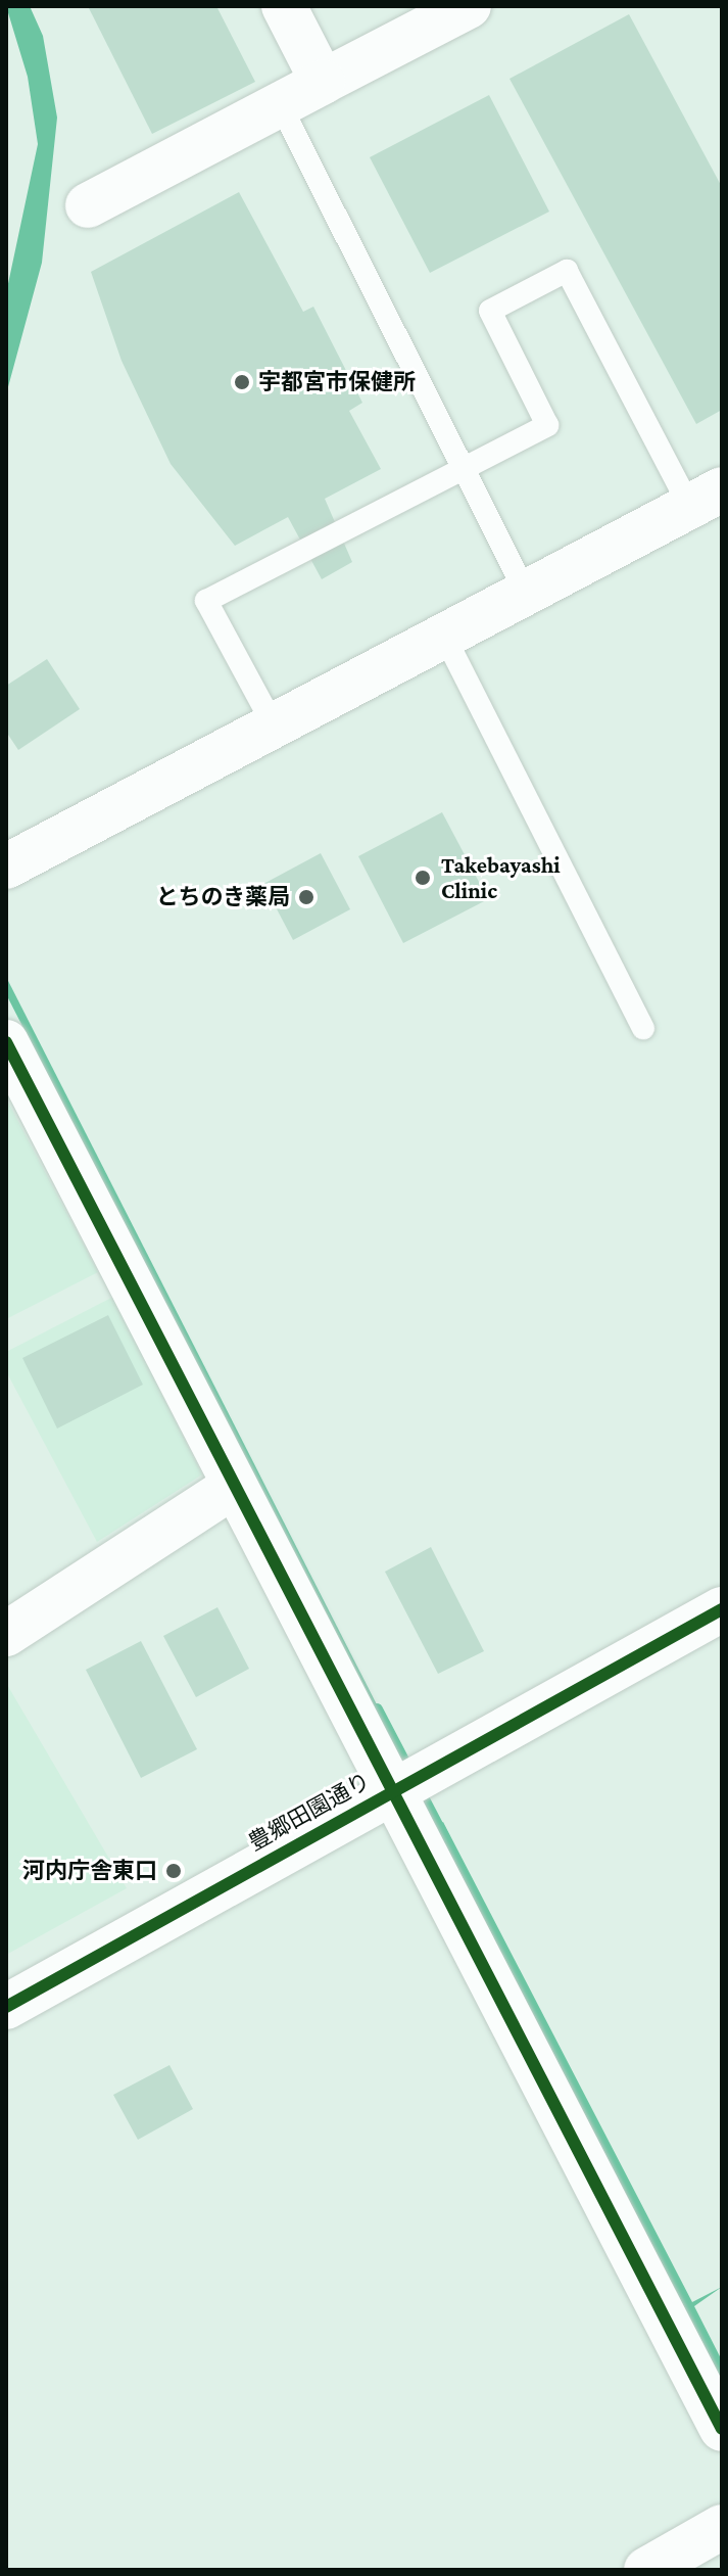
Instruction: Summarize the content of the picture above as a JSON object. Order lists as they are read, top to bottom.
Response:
{
  "streets": {
    "street": ["豊郷田園通り"]
  },
  "places": [
    "宇都宮市保健所",
    "Takebayashi Clinic",
    "とちのき薬局",
    "河内庁舎東口"
  ]
}
